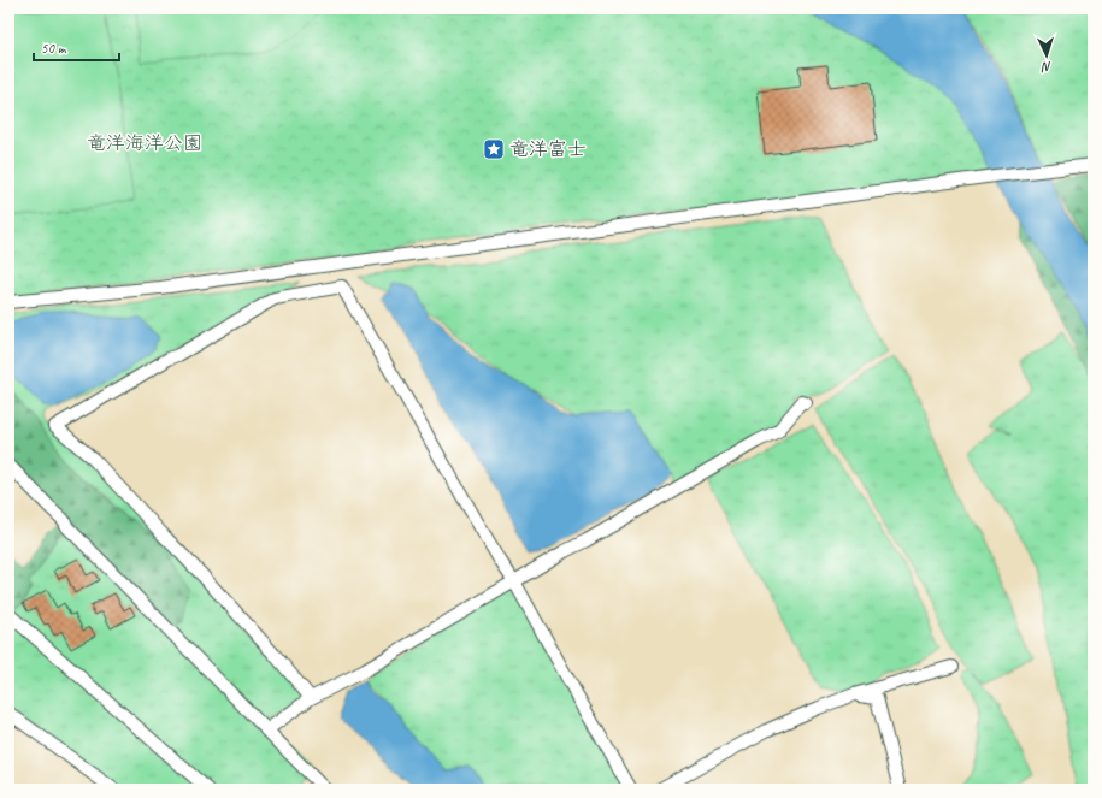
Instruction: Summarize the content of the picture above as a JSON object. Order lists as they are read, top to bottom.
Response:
{
  "parks": ["竜洋海洋公園"],
  "places": {
    "place": ["竜洋富士"]
  },
  "scale_bar": "50 m",
  "north": "bottom"
}
